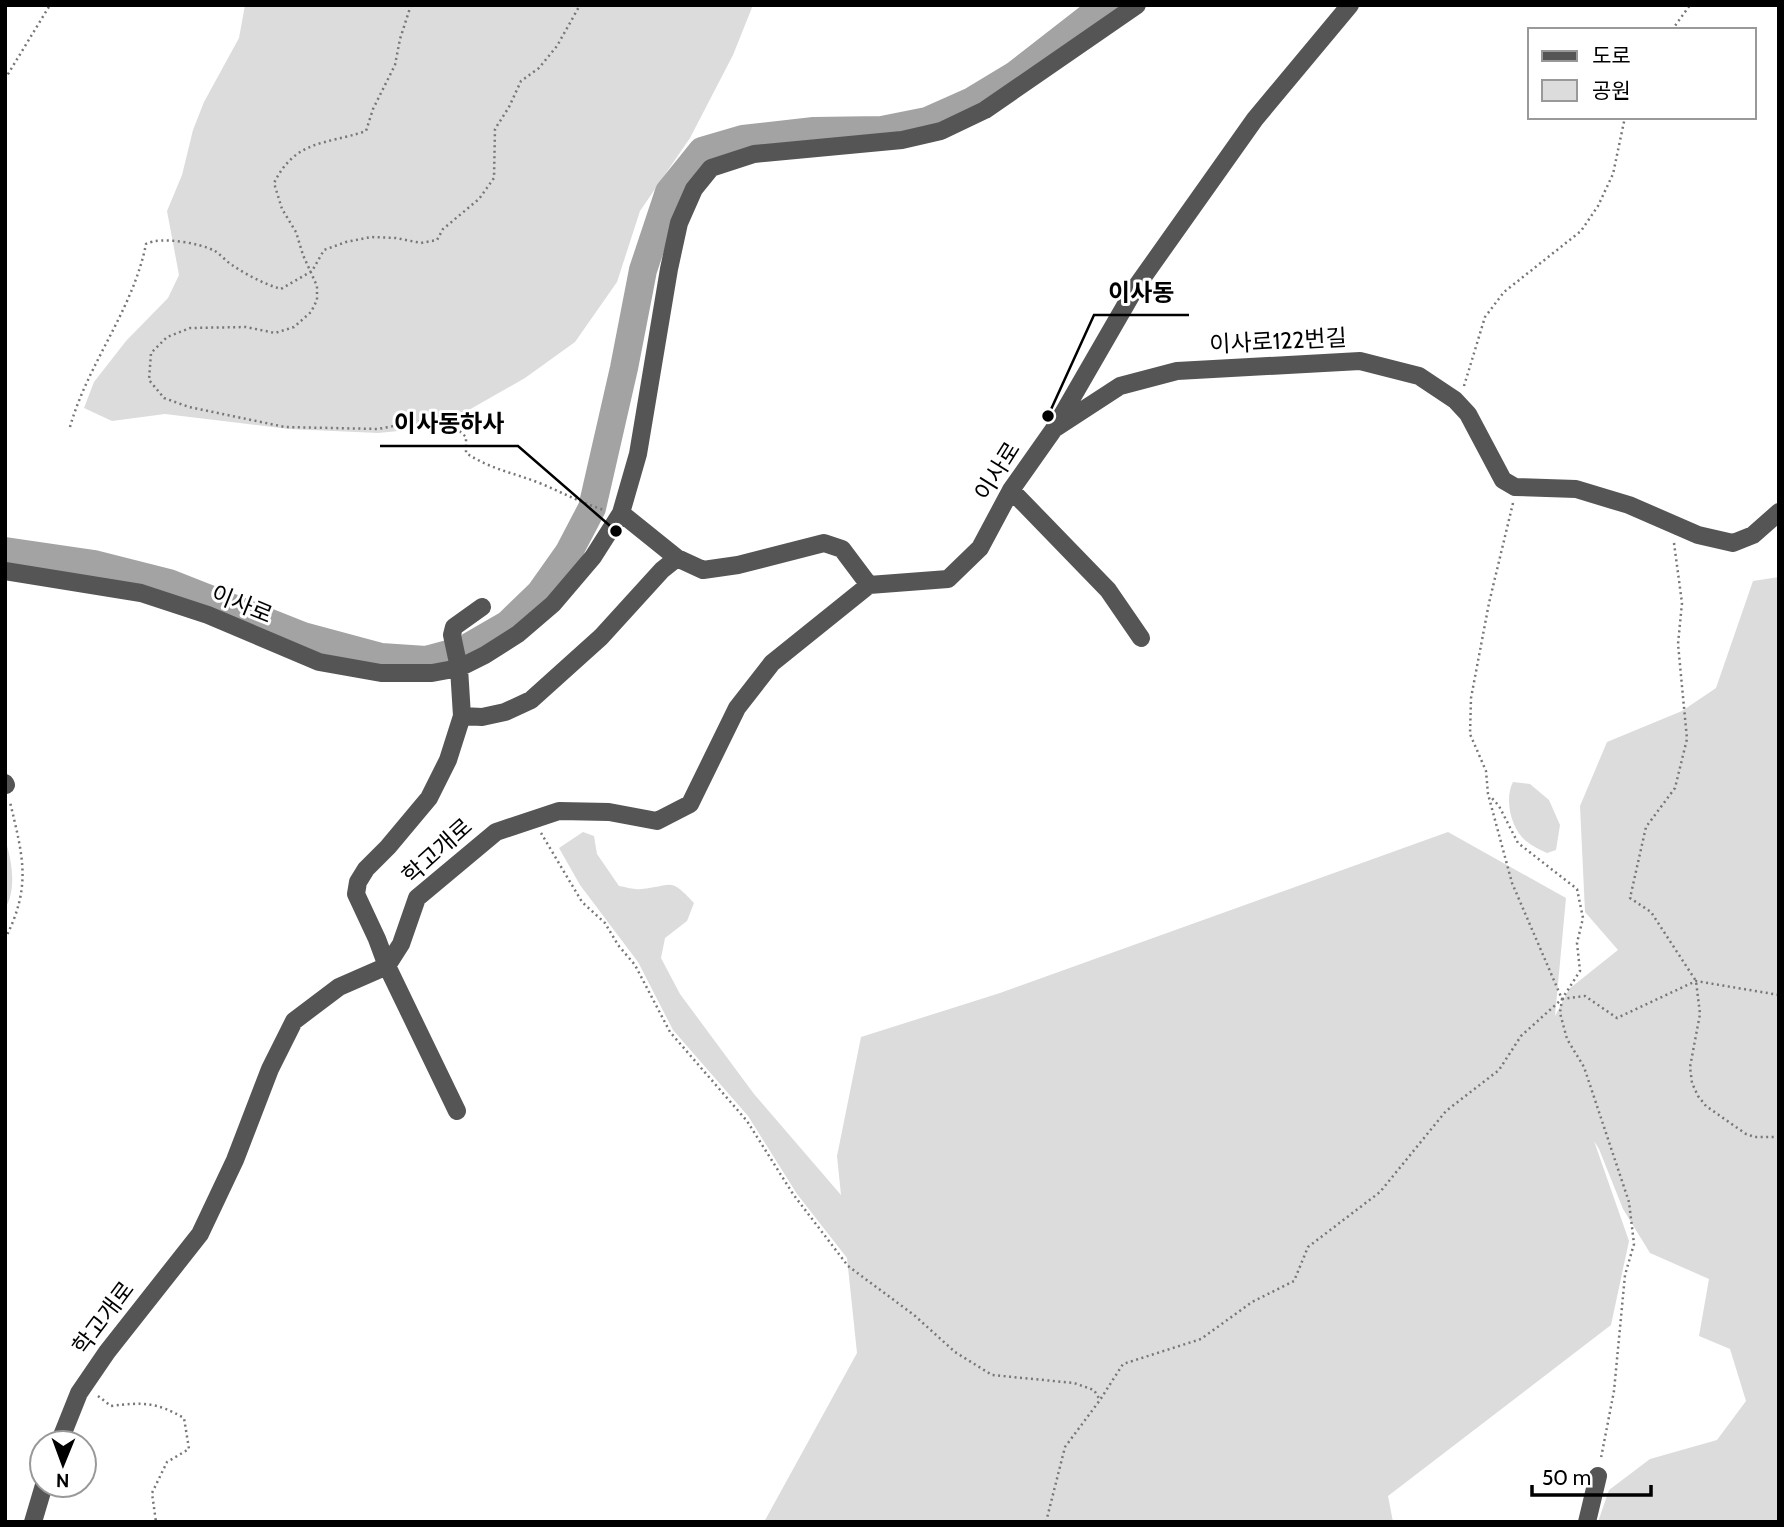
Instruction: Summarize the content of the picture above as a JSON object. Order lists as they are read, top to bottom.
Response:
{
  "streets": {
    "street": ["이사로122번길", "이사로", "학고개로"]
  },
  "crossings": [
    ["이사로122번길", "이사로"],
    ["이사로", "학고개로"]
  ],
  "places": ["이사동", "이사동하사"],
  "legend": ["도로", "공원"],
  "scale_bar": "50 m",
  "north": "bottom"
}
